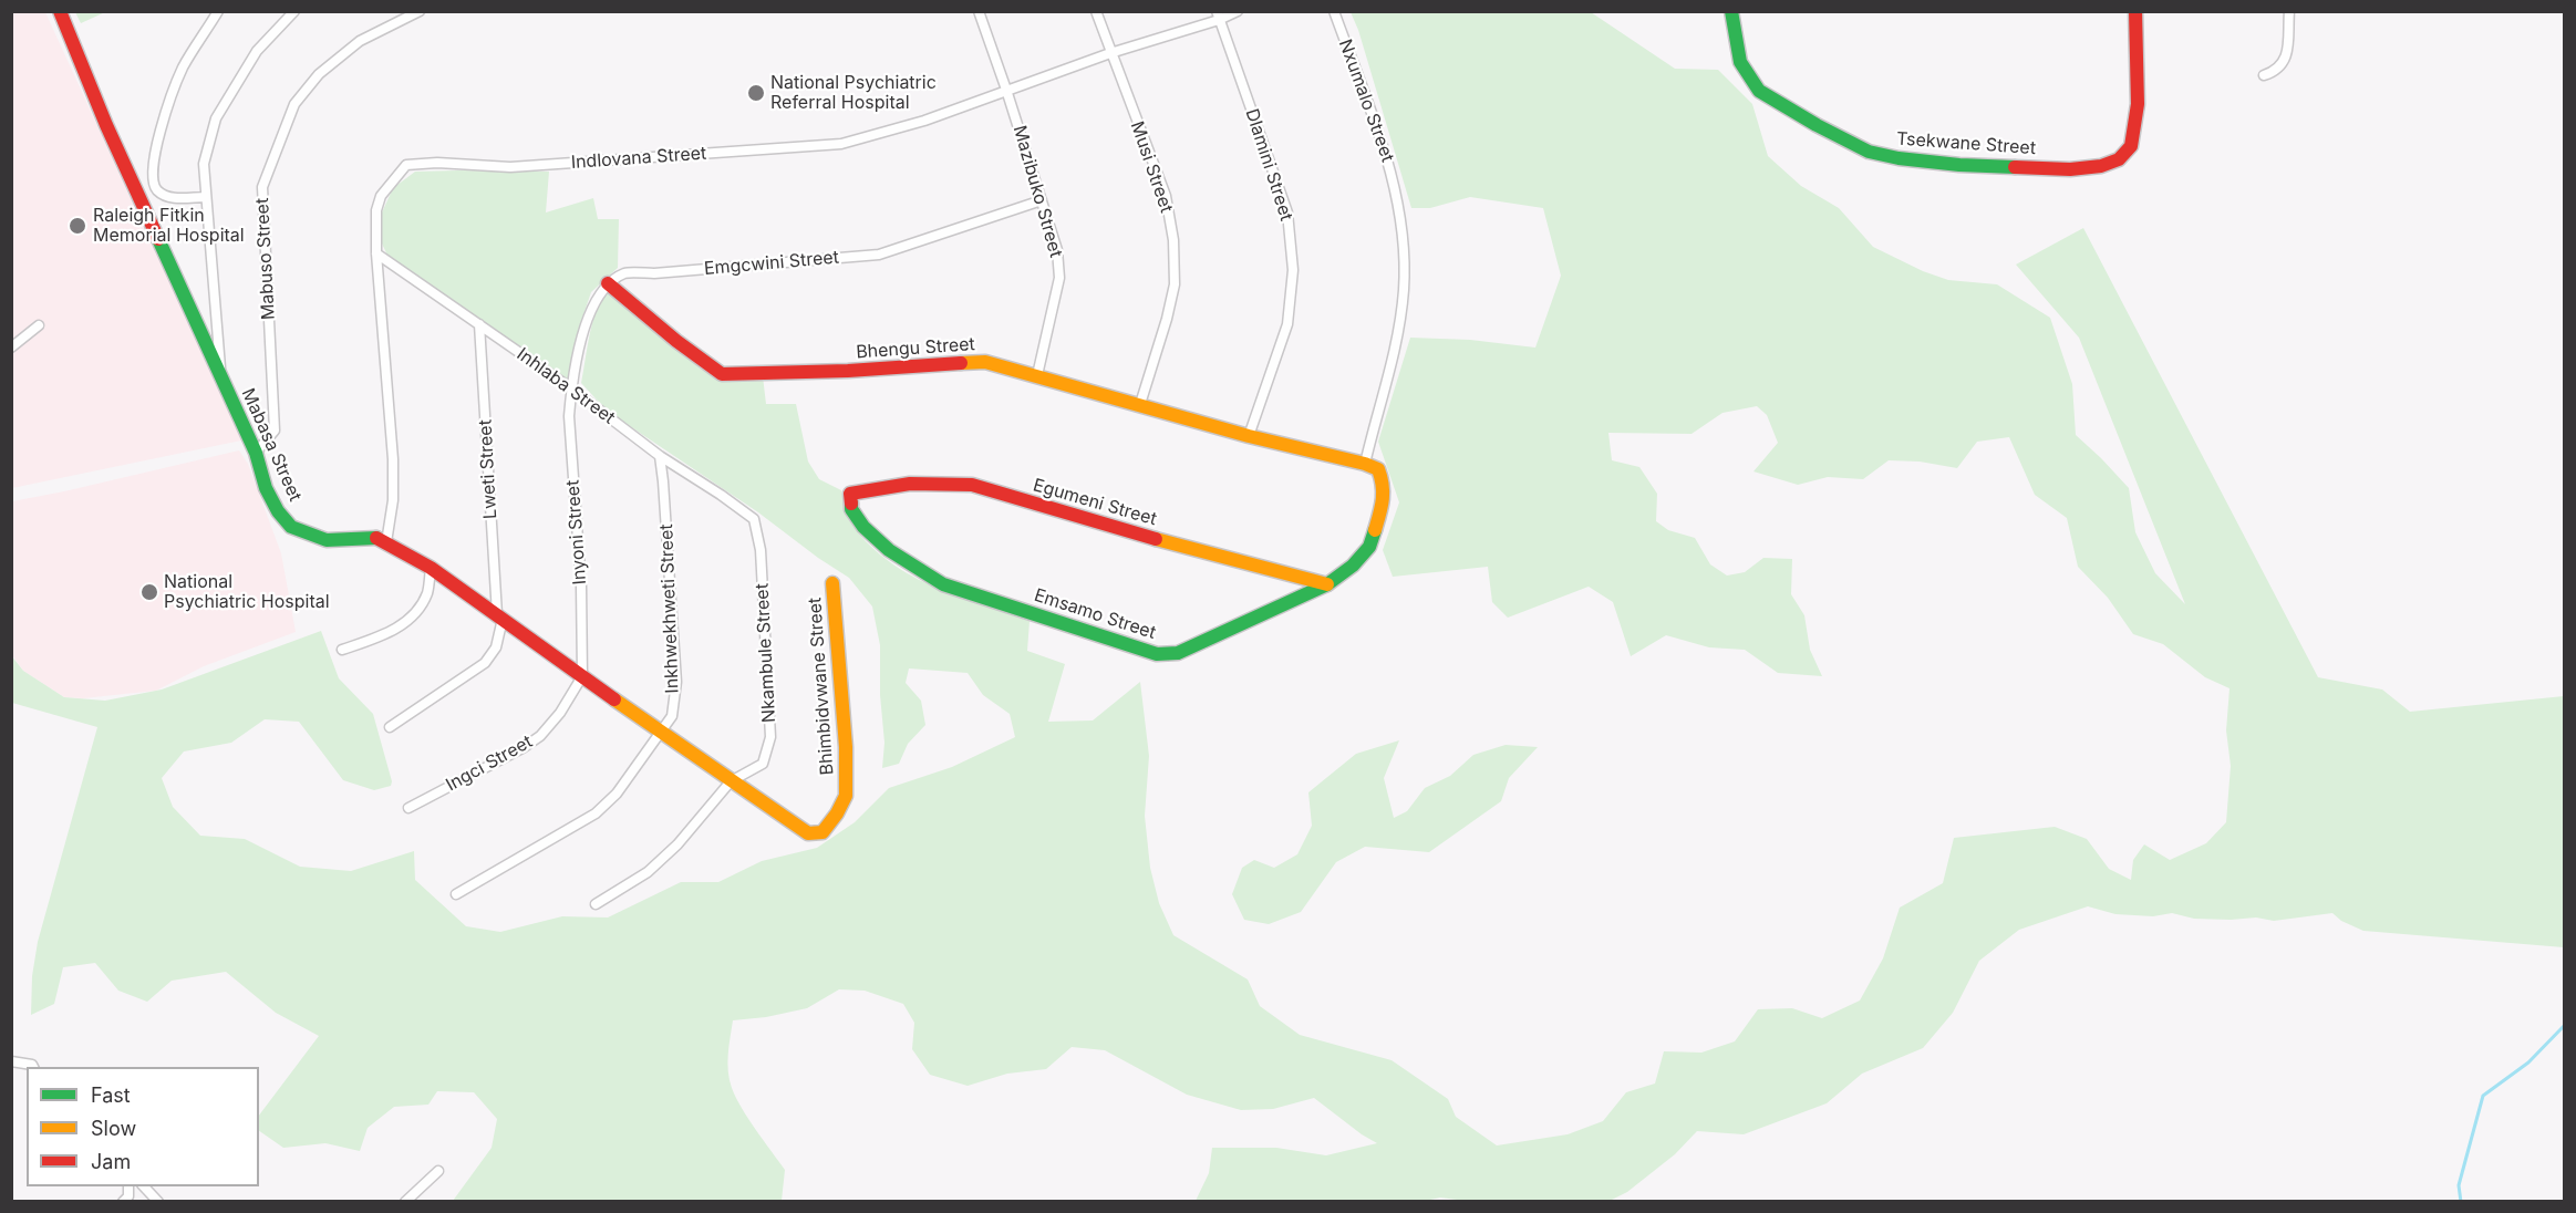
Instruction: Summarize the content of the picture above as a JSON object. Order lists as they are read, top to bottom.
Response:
{
  "streets": {
    "street": [
      "Nxumalo Street",
      "Tsekwane Street",
      "Indlovana Street",
      "Dlamini Street",
      "Musi Street",
      "Mazibuko Street",
      "Mabuso Street",
      "Emgcwini Street",
      "Bhengu Street",
      "Inhlaba Street",
      "Mabasa Street",
      "Lweti Street",
      "Egumeni Street",
      "Inyoni Street",
      "Inkhwekhweti Street",
      "Emsamo Street",
      "Nkambule Street",
      "Bhimbidvwane Street",
      "Ingci Street"
    ]
  },
  "crossings": [
    ["Nxumalo Street", "Bhengu Street"],
    ["Nxumalo Street", "Emsamo Street"],
    ["Indlovana Street", "Dlamini Street"],
    ["Indlovana Street", "Musi Street"],
    ["Indlovana Street", "Mazibuko Street"],
    ["Indlovana Street", "Inhlaba Street"],
    ["Indlovana Street", "Mabasa Street"],
    ["Dlamini Street", "Bhengu Street"],
    ["Musi Street", "Bhengu Street"],
    ["Mazibuko Street", "Emgcwini Street"],
    ["Mazibuko Street", "Bhengu Street"],
    ["Mabuso Street", "Mabasa Street"],
    ["Emgcwini Street", "Bhengu Street"],
    ["Bhengu Street", "Emsamo Street"],
    ["Inhlaba Street", "Lweti Street"],
    ["Inhlaba Street", "Inyoni Street"],
    ["Inhlaba Street", "Inkhwekhweti Street"],
    ["Inhlaba Street", "Nkambule Street"],
    ["Mabasa Street", "Lweti Street"],
    ["Mabasa Street", "Inyoni Street"],
    ["Mabasa Street", "Inkhwekhweti Street"],
    ["Mabasa Street", "Nkambule Street"],
    ["Mabasa Street", "Bhimbidvwane Street"],
    ["Mabasa Street", "Ingci Street"],
    ["Egumeni Street", "Emsamo Street"],
    ["Inyoni Street", "Ingci Street"],
    ["Nkambule Street", "Bhimbidvwane Street"]
  ],
  "places": ["National Psychiatric Referral Hospital", "Raleigh Fitkin Memorial Hospital", "National Psychiatric Hospital"],
  "legend": ["Fast", "Slow", "Jam"]
}
